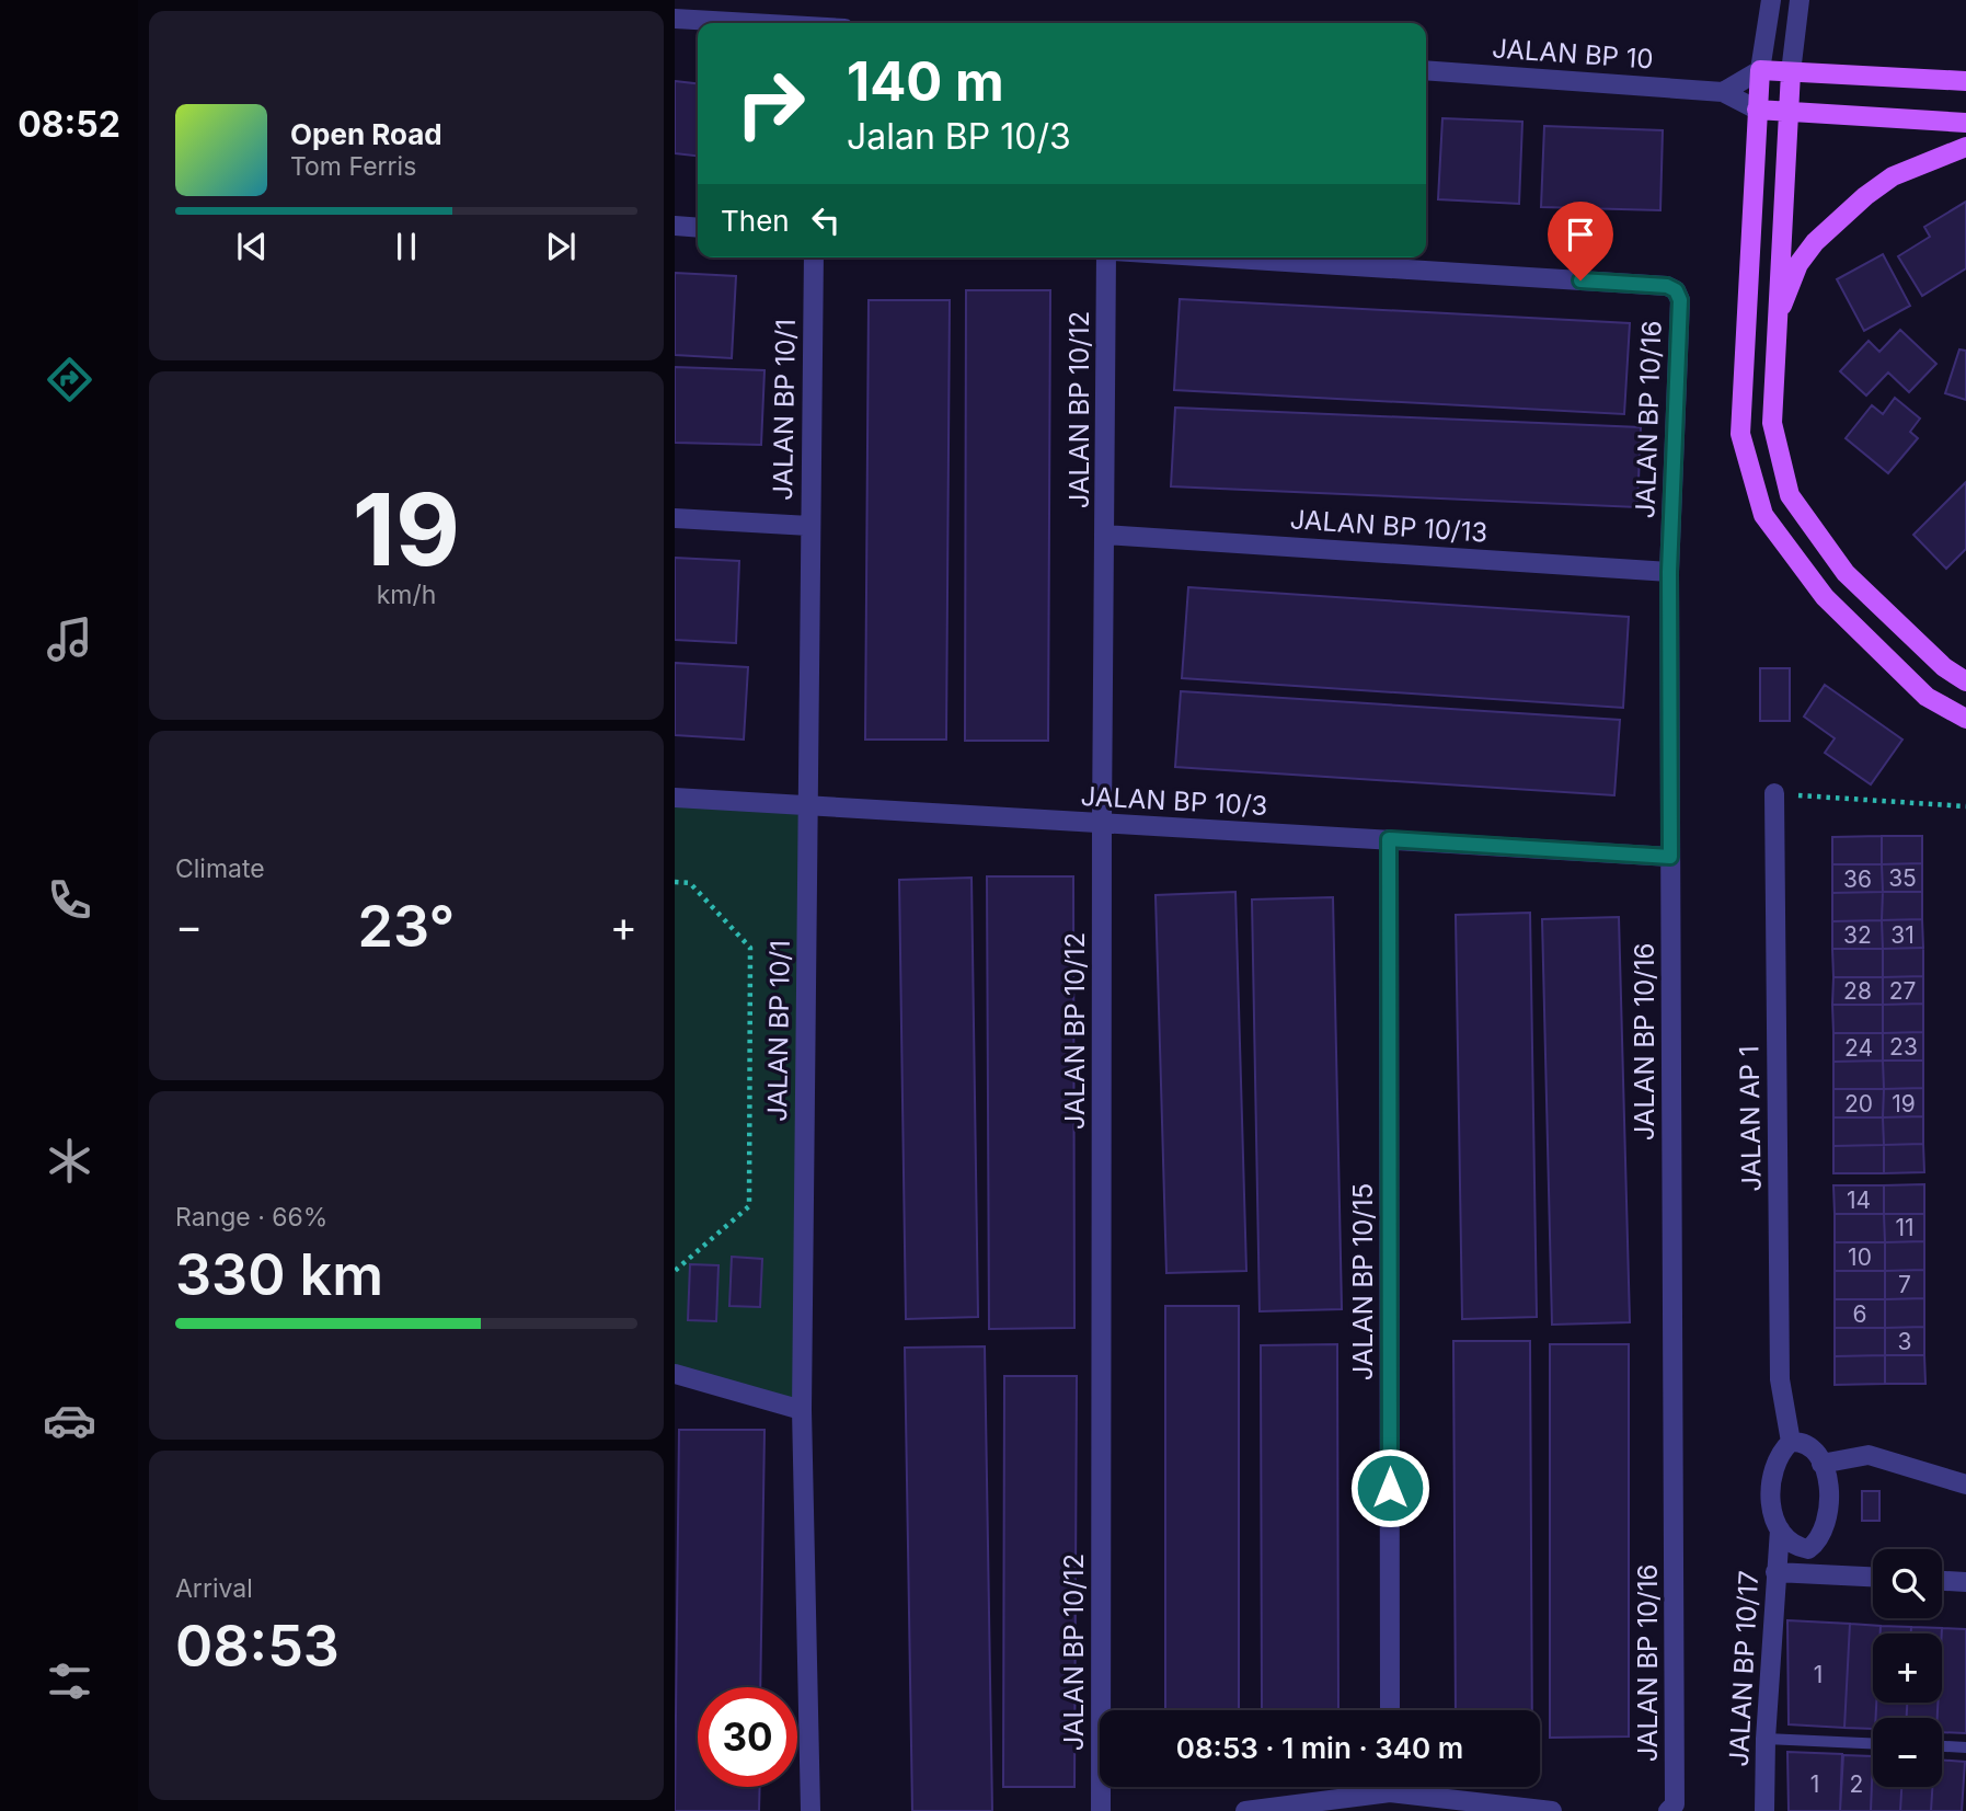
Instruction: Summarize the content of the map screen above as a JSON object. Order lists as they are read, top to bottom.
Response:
{
  "streets": {
    "street": [
      "JALAN BP 10",
      "JALAN BP 10/1",
      "JALAN BP 10/12",
      "JALAN BP 10/16",
      "JALAN BP 10/13",
      "JALAN BP 10/3",
      "JALAN AP 1",
      "JALAN BP 10/15",
      "JALAN BP 10/17"
    ]
  },
  "crossings": [
    ["JALAN BP 10/1", "JALAN BP 10/3"],
    ["JALAN BP 10/12", "JALAN BP 10/13"],
    ["JALAN BP 10/12", "JALAN BP 10/3"],
    ["JALAN BP 10/16", "JALAN BP 10/13"],
    ["JALAN BP 10/16", "JALAN BP 10/3"],
    ["JALAN BP 10/3", "JALAN BP 10/15"],
    ["JALAN AP 1", "JALAN BP 10/17"]
  ],
  "house_numbers": [
    "35",
    "36",
    "32",
    "31",
    "28",
    "27",
    "23",
    "24",
    "20",
    "19",
    "14",
    "11",
    "10",
    "7",
    "6",
    "3",
    "1",
    "1",
    "2"
  ],
  "page": {
    "tabs": "08:52",
    "turn": ["140 m", "Jalan BP 10/3"],
    "song": ["Open Road", "Tom Ferris"],
    "then": "Then",
    "tile": [
      ["19", "km/h"],
      "Climate",
      ["Range · 66%", "330 km"],
      ["Arrival", "08:53"]
    ],
    "heat": ["−", "23°", "+"],
    "map_buttons": ["+", "−"],
    "limit": "30",
    "trip": "08:53 · 1 min · 340 m"
  }
}
